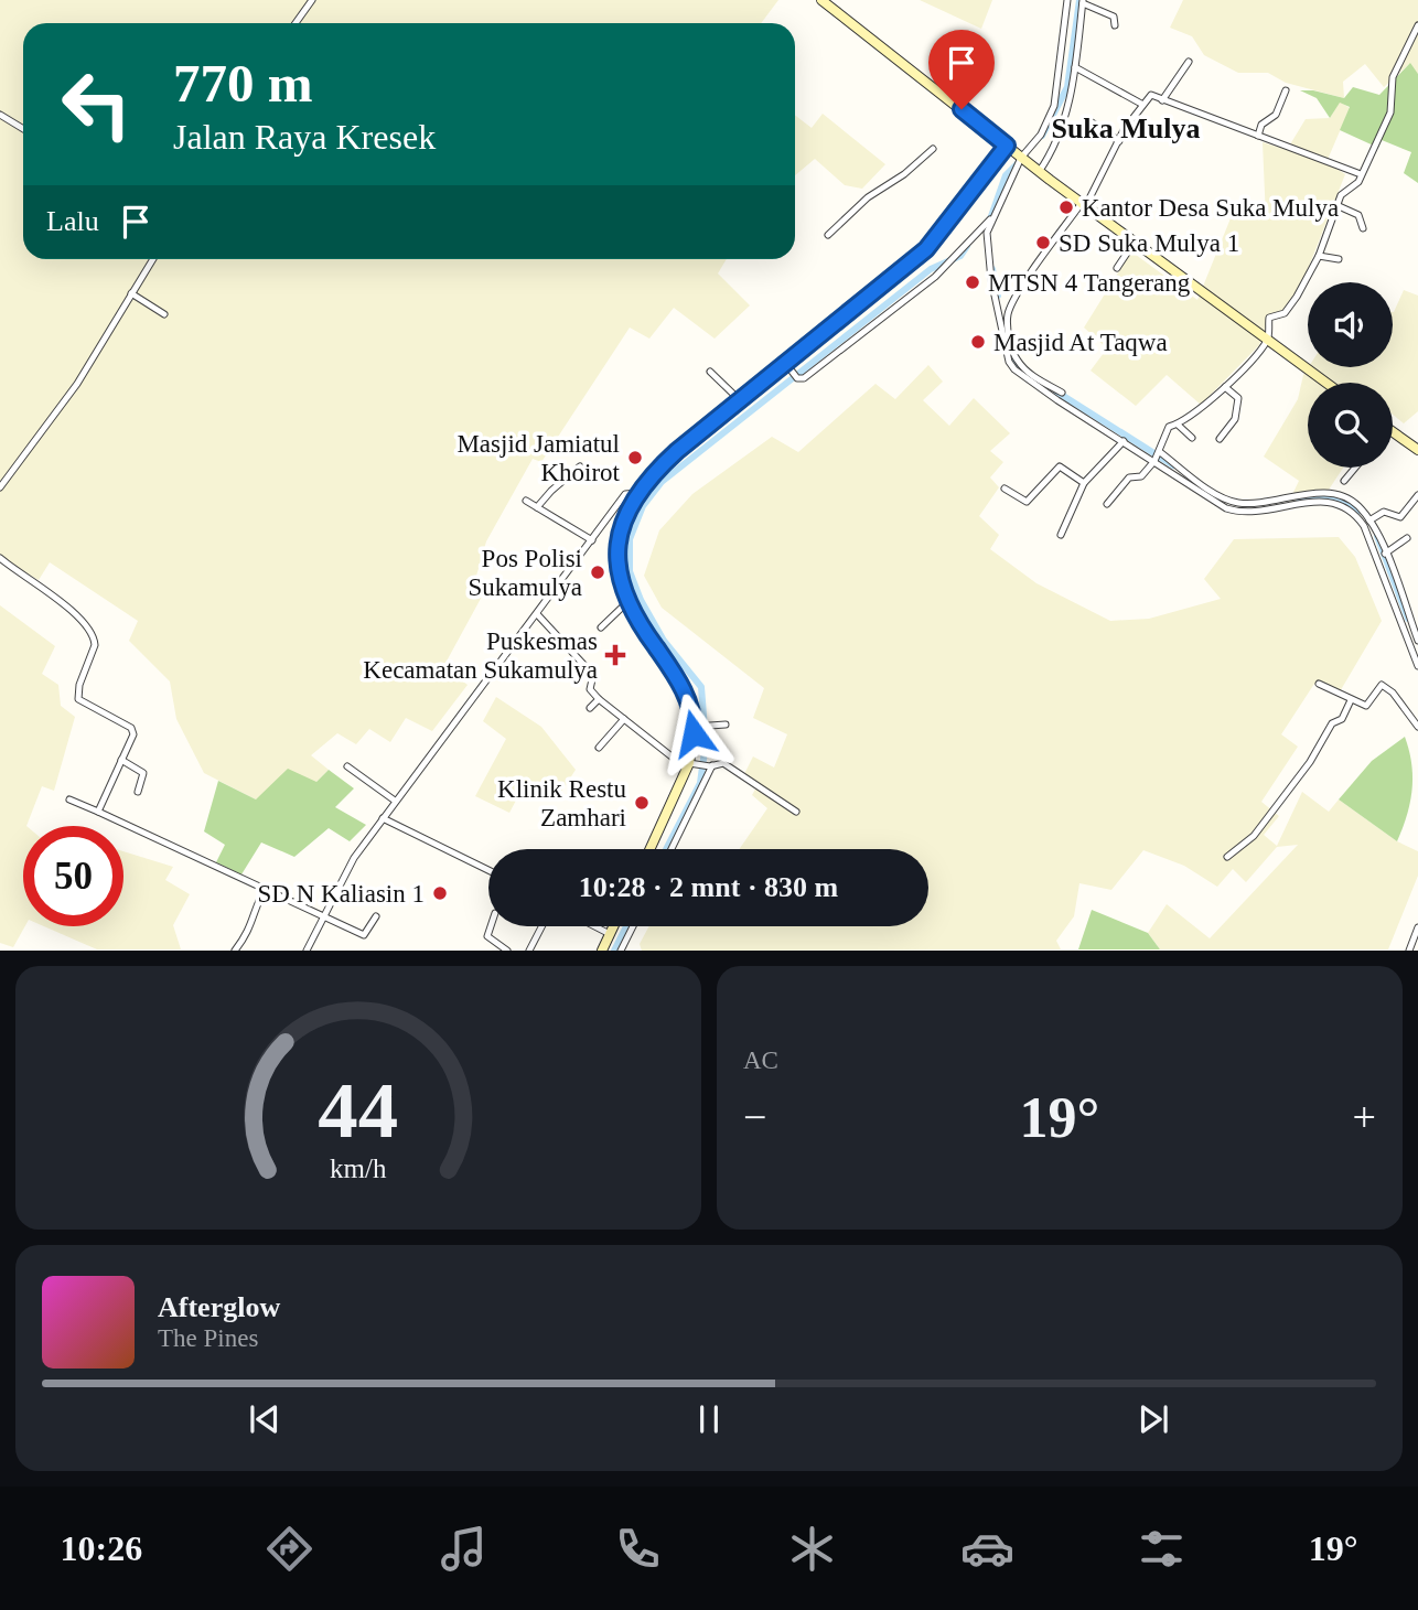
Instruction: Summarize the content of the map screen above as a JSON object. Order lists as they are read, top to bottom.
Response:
{
  "districts": ["Suka Mulya"],
  "places": {
    "other": [
      "Kantor Desa Suka Mulya",
      "SD Suka Mulya 1",
      "MTSN 4 Tangerang",
      "Masjid At Taqwa",
      "Masjid Jamiatul Khoirot",
      "Pos Polisi Sukamulya",
      "Klinik Restu Zamhari",
      "SD N Kaliasin 1"
    ],
    "health": ["Puskesmas Kecamatan Sukamulya"]
  },
  "page": {
    "turn": ["770 m", "Jalan Raya Kresek"],
    "then": "Lalu",
    "limit": "50",
    "trip": "10:28 · 2 mnt · 830 m",
    "tile": "AC",
    "heat": ["−", "19°", "+"],
    "song": ["Afterglow", "The Pines"],
    "tabs": ["10:26", "19°"],
    "gauge": ["44", "km/h"]
  }
}
